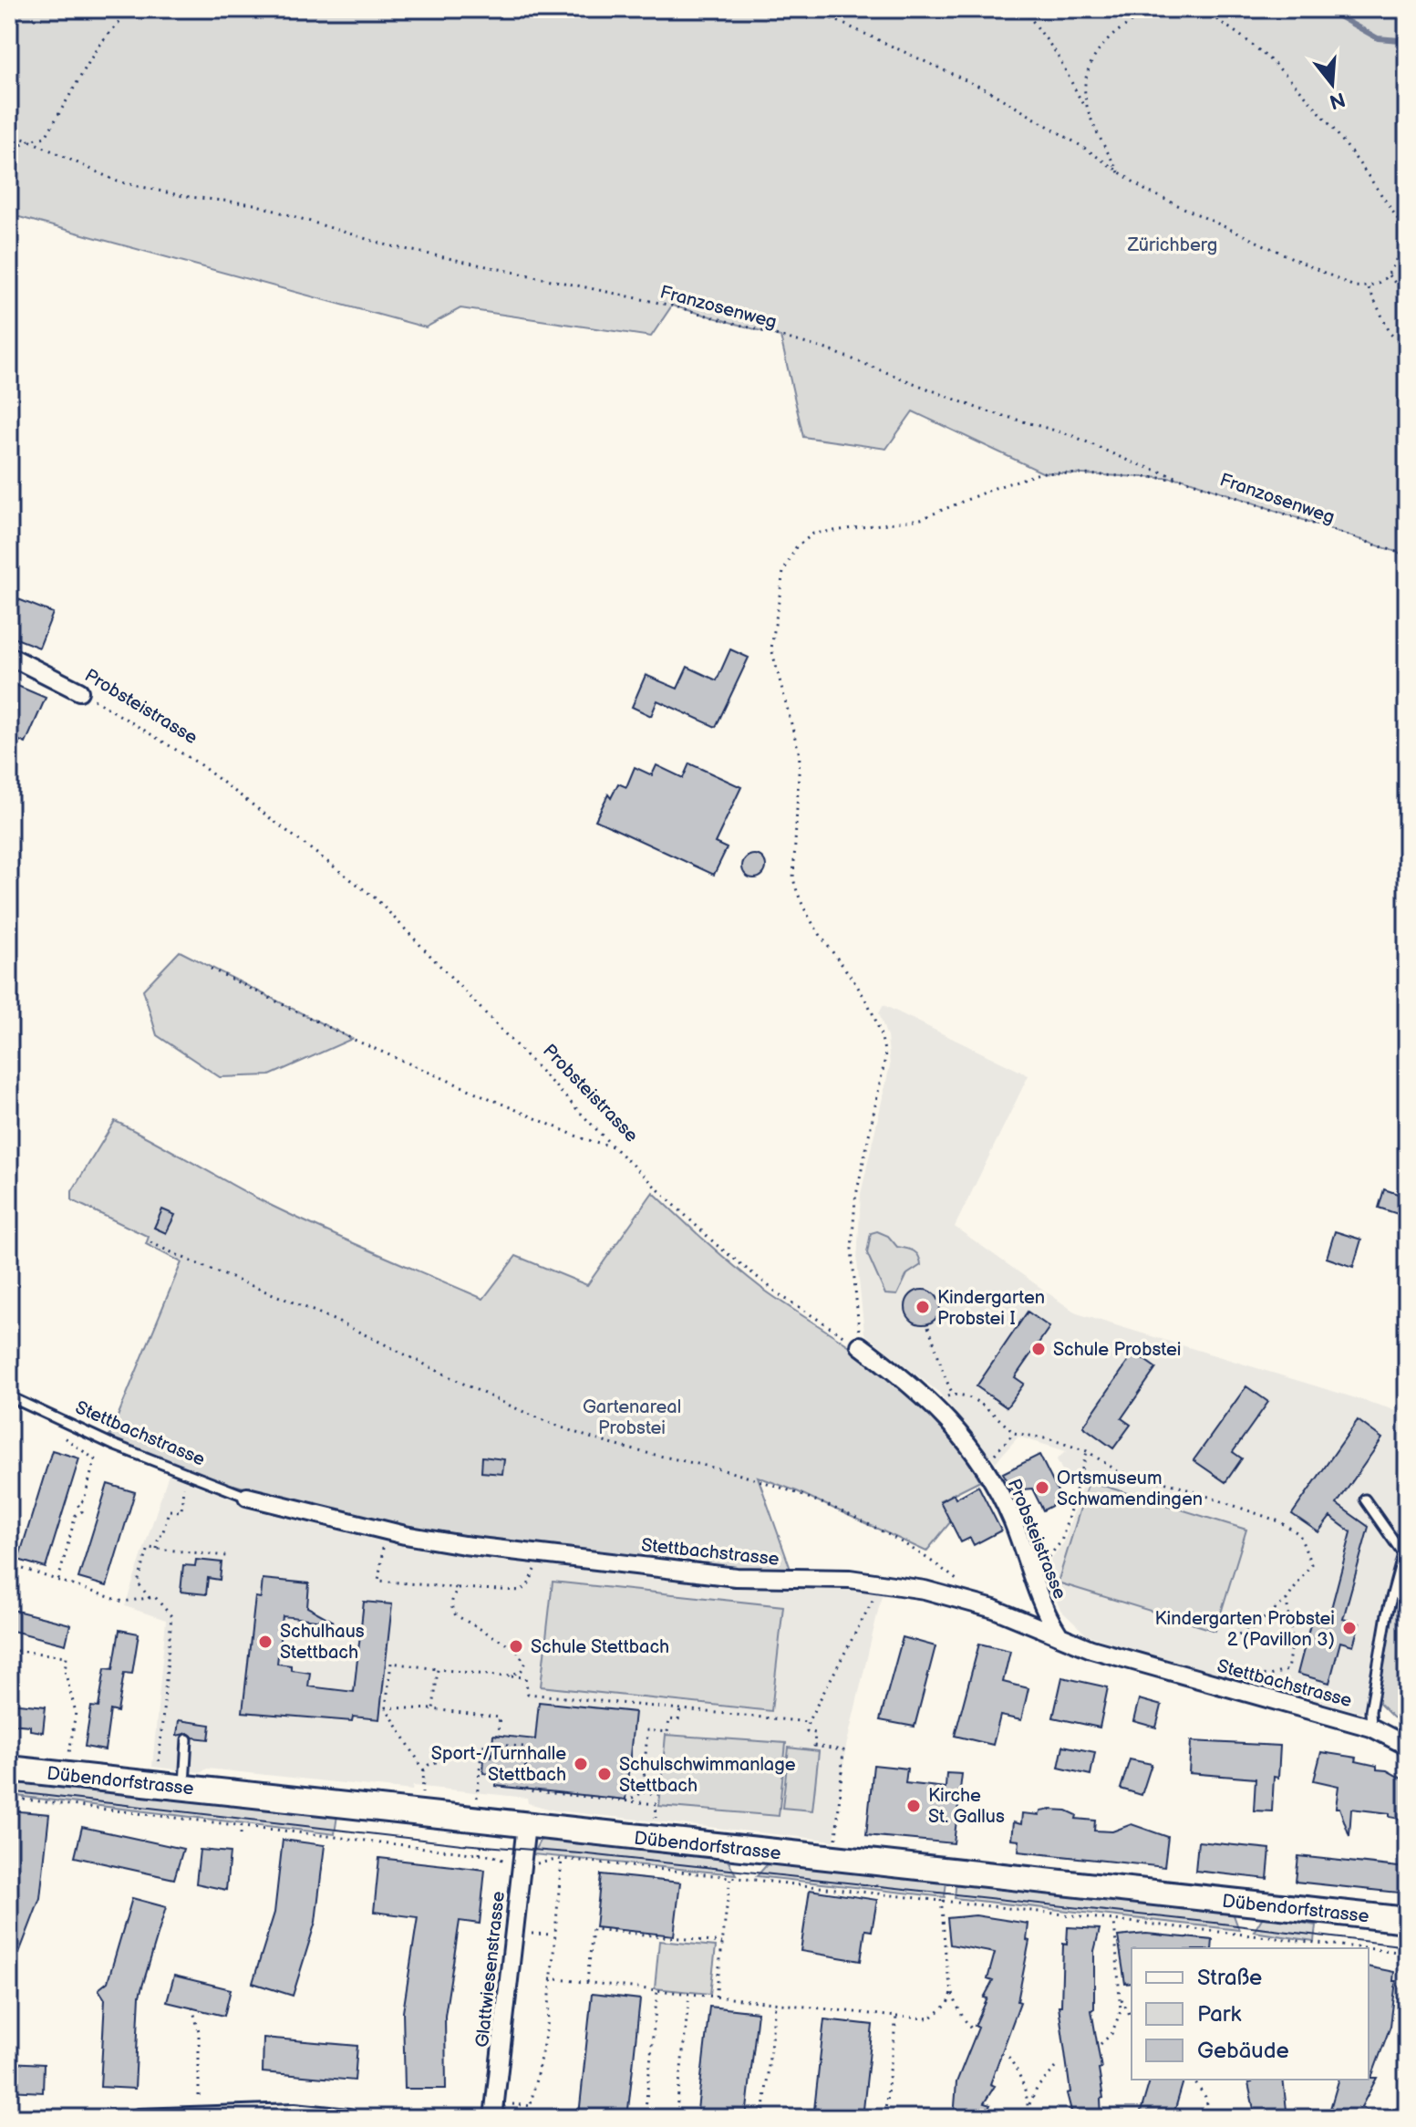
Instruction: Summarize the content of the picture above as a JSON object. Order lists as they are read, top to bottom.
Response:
{
  "streets": {
    "street": [
      "Probsteistrasse",
      "Stettbachstrasse",
      "Dübendorfstrasse",
      "Glattwiesenstrasse"
    ],
    "path": ["Franzosenweg"]
  },
  "crossings": [
    ["Probsteistrasse", "Stettbachstrasse"],
    ["Dübendorfstrasse", "Glattwiesenstrasse"]
  ],
  "parks": ["Zürichberg", "Gartenareal Probstei"],
  "places": [
    "Kindergarten Probstei I",
    "Schule Probstei",
    "Ortsmuseum Schwamendingen",
    "Kindergarten Probstei 2 (Pavillon 3)",
    "Schulhaus Stettbach",
    "Schule Stettbach",
    "Sport-/Turnhalle Stettbach",
    "Schulschwimmanlage Stettbach",
    "Kirche St. Gallus"
  ],
  "legend": ["Straße", "Park", "Gebäude"],
  "north": "bottom"
}
